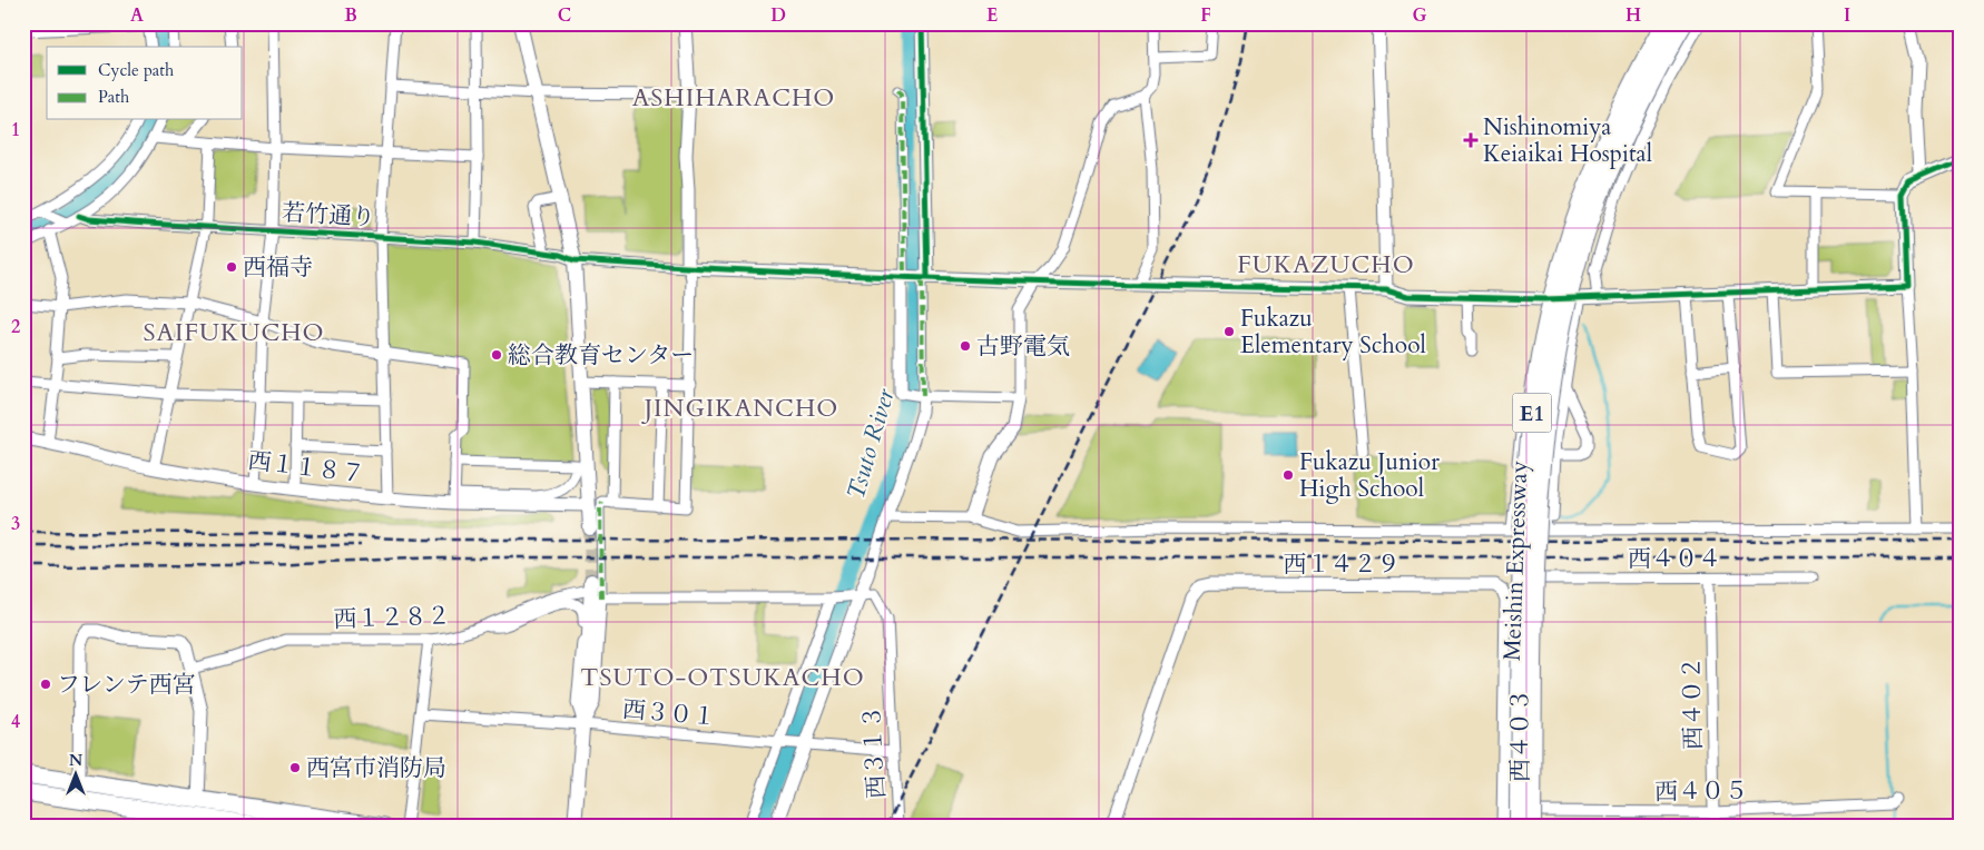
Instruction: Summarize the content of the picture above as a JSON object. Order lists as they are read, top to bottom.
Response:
{
  "streets": {
    "highway": ["E1", "Meishin Expressway"],
    "street": [
      "若竹通り",
      "西１１８７",
      "西４０４",
      "西１４２９",
      "西１２８２",
      "西４０２",
      "西３０１",
      "西４０３",
      "西３１３",
      "西４０５"
    ]
  },
  "crossings": [
    ["西４０４", "西４０２"],
    ["西４０４", "西４０３"],
    ["Meishin Expressway", "西４０３"],
    ["Meishin Expressway", "西４０５"],
    ["西１４２９", "西４０５"],
    ["西１２８２", "西３１３"],
    ["西４０２", "西４０５"],
    ["西３０１", "西３１３"],
    ["西４０３", "西４０５"]
  ],
  "districts": [
    "ASHIHARACHO",
    "FUKAZUCHO",
    "SAIFUKUCHO",
    "JINGIKANCHO",
    "TSUTO-OTSUKACHO"
  ],
  "water": ["Tsuto River"],
  "places": {
    "health": ["Nishinomiya Keiaikai Hospital"],
    "other": [
      "西福寺",
      "Fukazu Elementary School",
      "古野電気",
      "総合教育センター",
      "Fukazu Junior High School",
      "フレンテ西宮",
      "西宮市消防局"
    ]
  },
  "legend": ["Cycle path", "Path"],
  "north": "top",
  "grid": {
    "columns": [
      "A",
      "B",
      "C",
      "D",
      "E",
      "F",
      "G",
      "H",
      "I"
    ],
    "rows": [
      "1",
      "2",
      "3",
      "4"
    ]
  }
}
